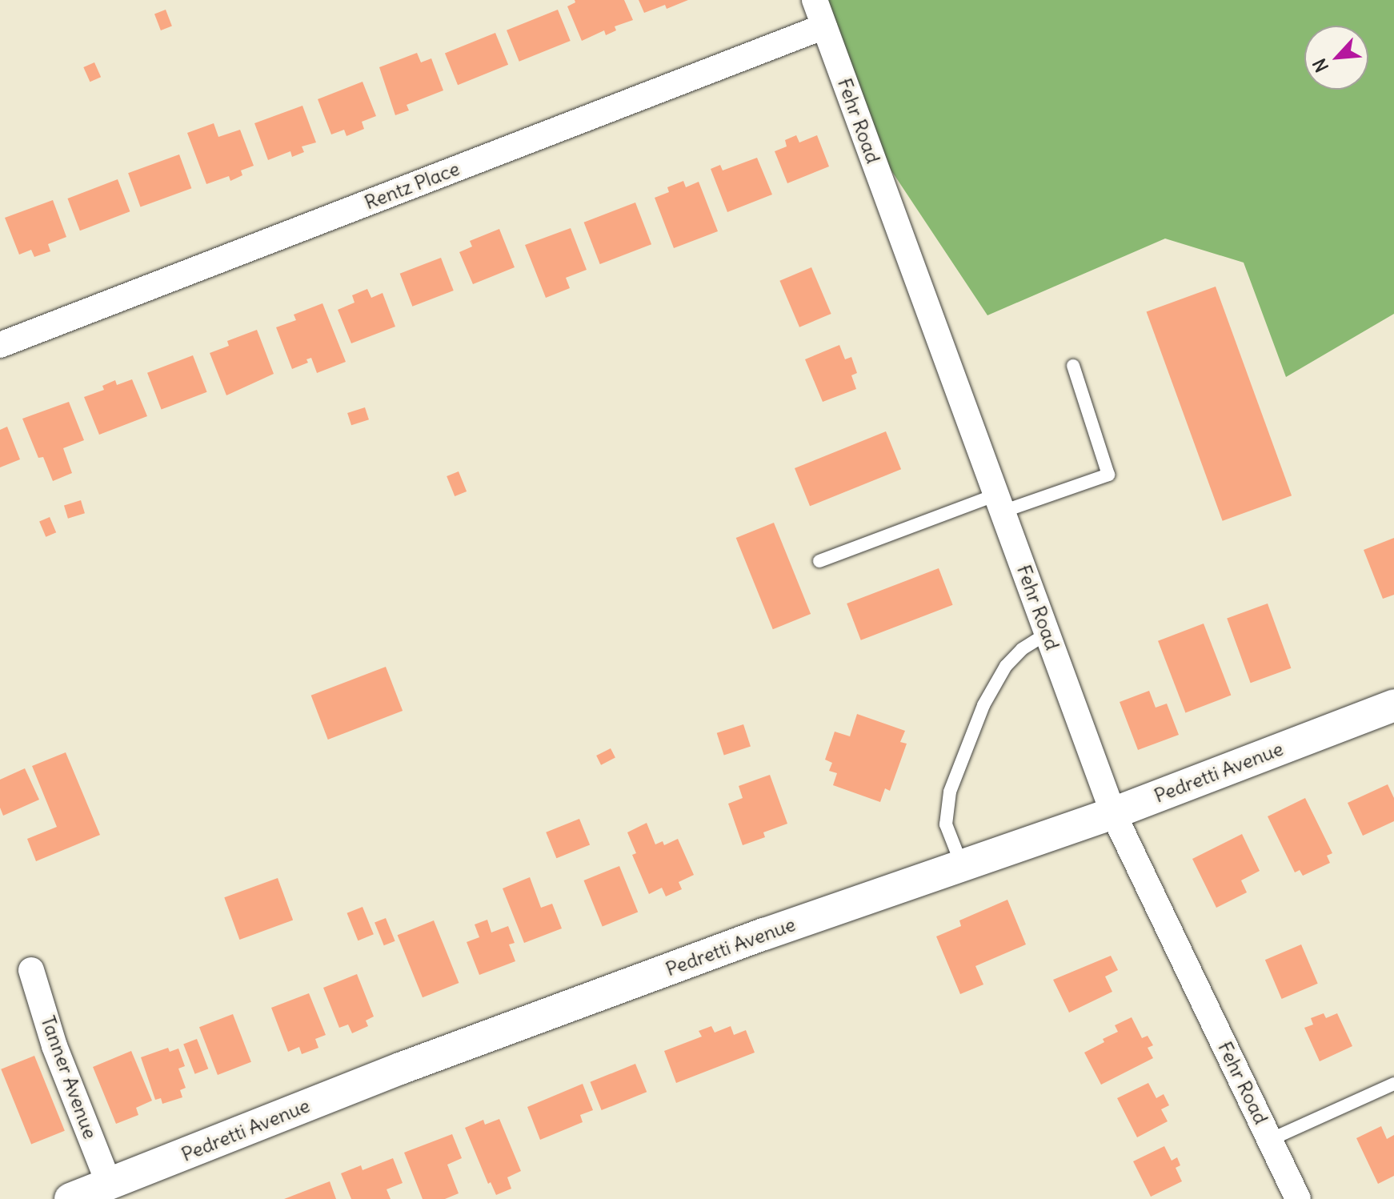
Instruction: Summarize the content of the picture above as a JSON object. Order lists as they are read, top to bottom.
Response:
{
  "streets": {
    "street": [
      "Fehr Road",
      "Rentz Place",
      "Pedretti Avenue",
      "Tanner Avenue"
    ]
  },
  "crossings": [
    ["Fehr Road", "Rentz Place"],
    ["Fehr Road", "Pedretti Avenue"],
    ["Pedretti Avenue", "Tanner Avenue"]
  ],
  "north": "bottom left"
}
